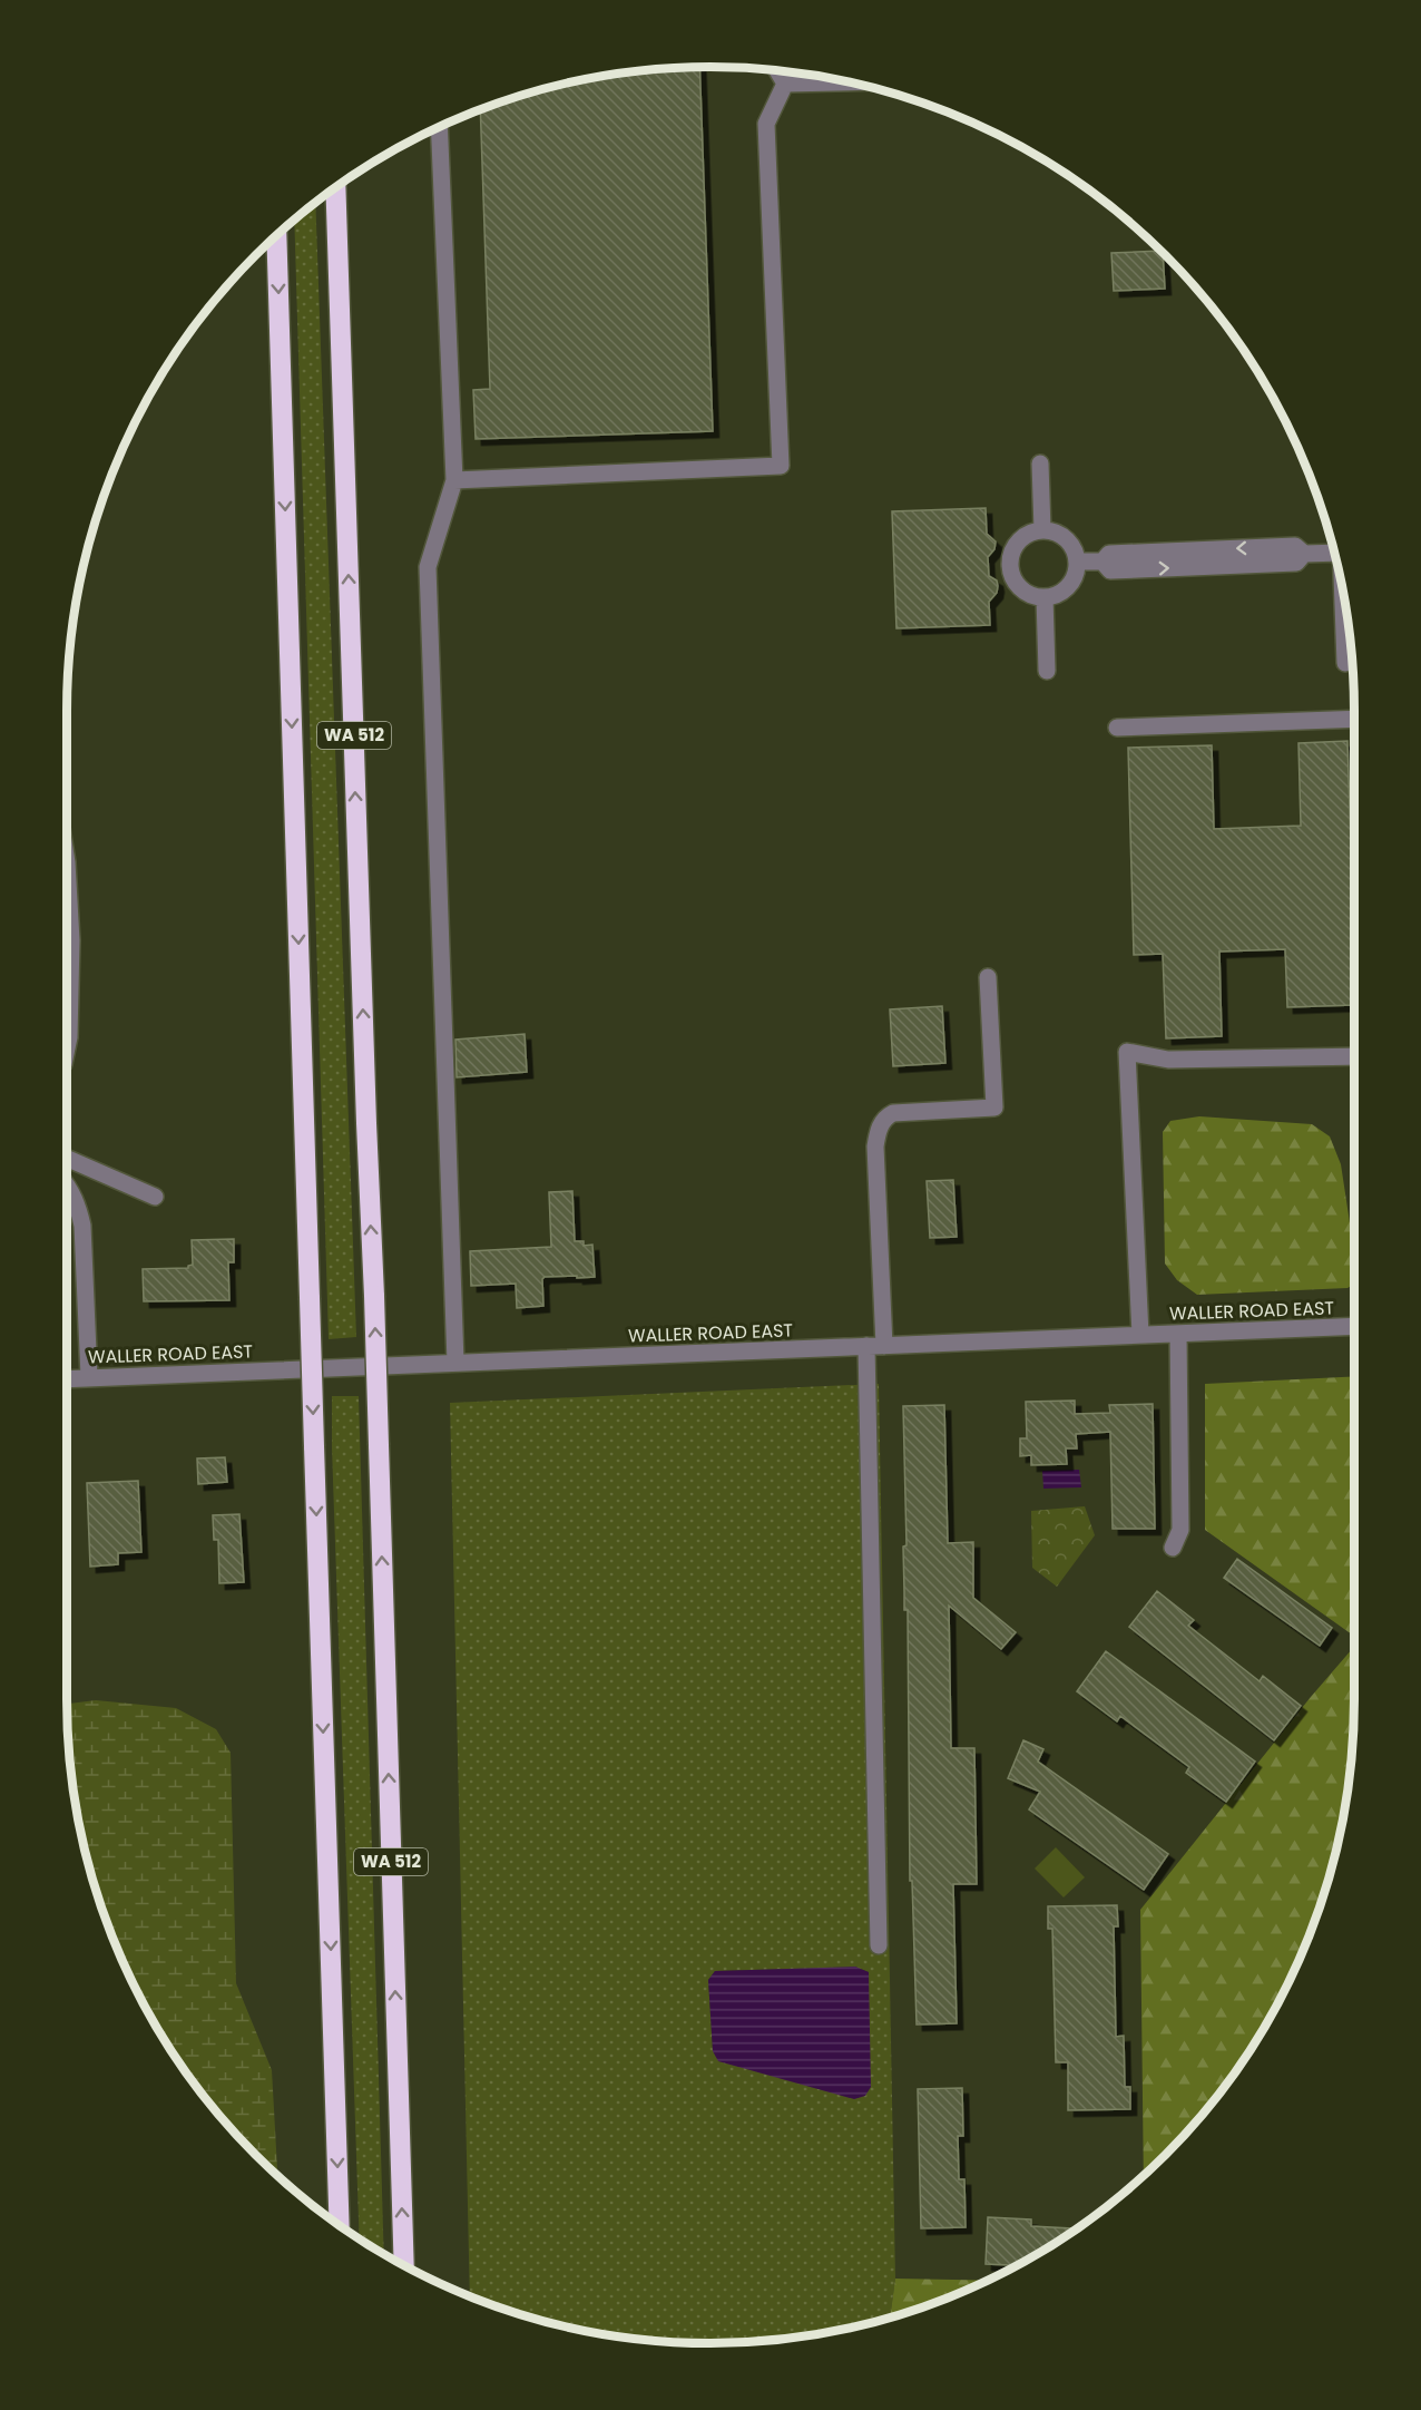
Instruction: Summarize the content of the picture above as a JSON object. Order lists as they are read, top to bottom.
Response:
{
  "streets": {
    "highway": ["WA 512"],
    "street": ["WALLER ROAD EAST"]
  }
}
